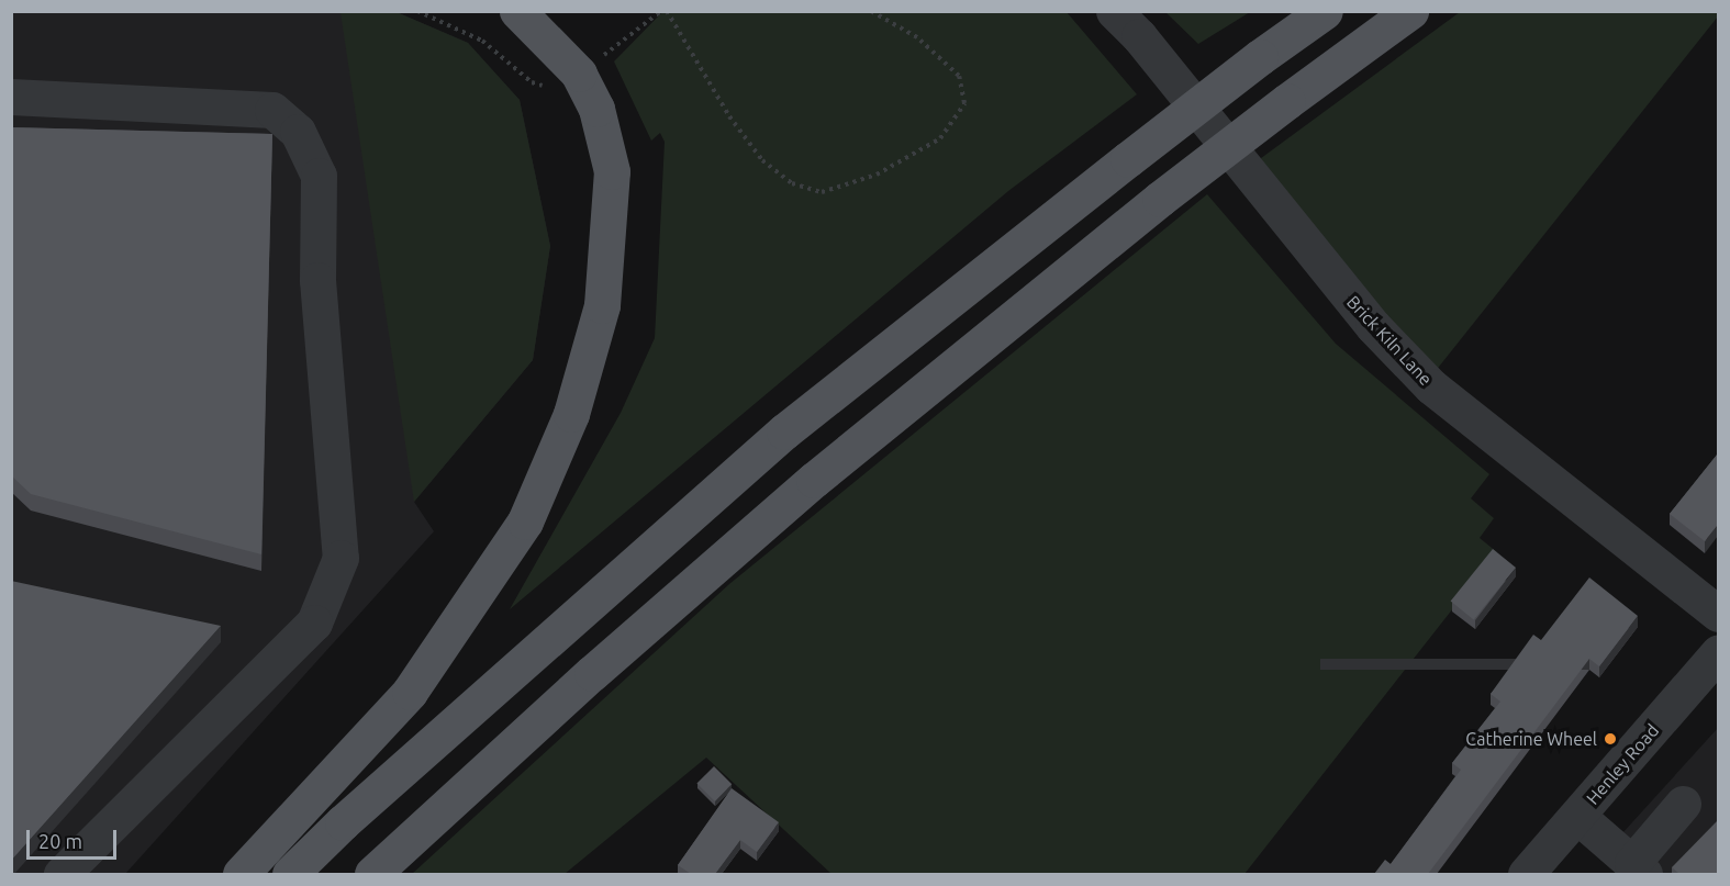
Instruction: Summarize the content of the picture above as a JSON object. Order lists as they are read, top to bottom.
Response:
{
  "streets": {
    "street": ["Brick Kiln Lane", "Henley Road"]
  },
  "places": ["Catherine Wheel"],
  "scale_bar": "20 m"
}
